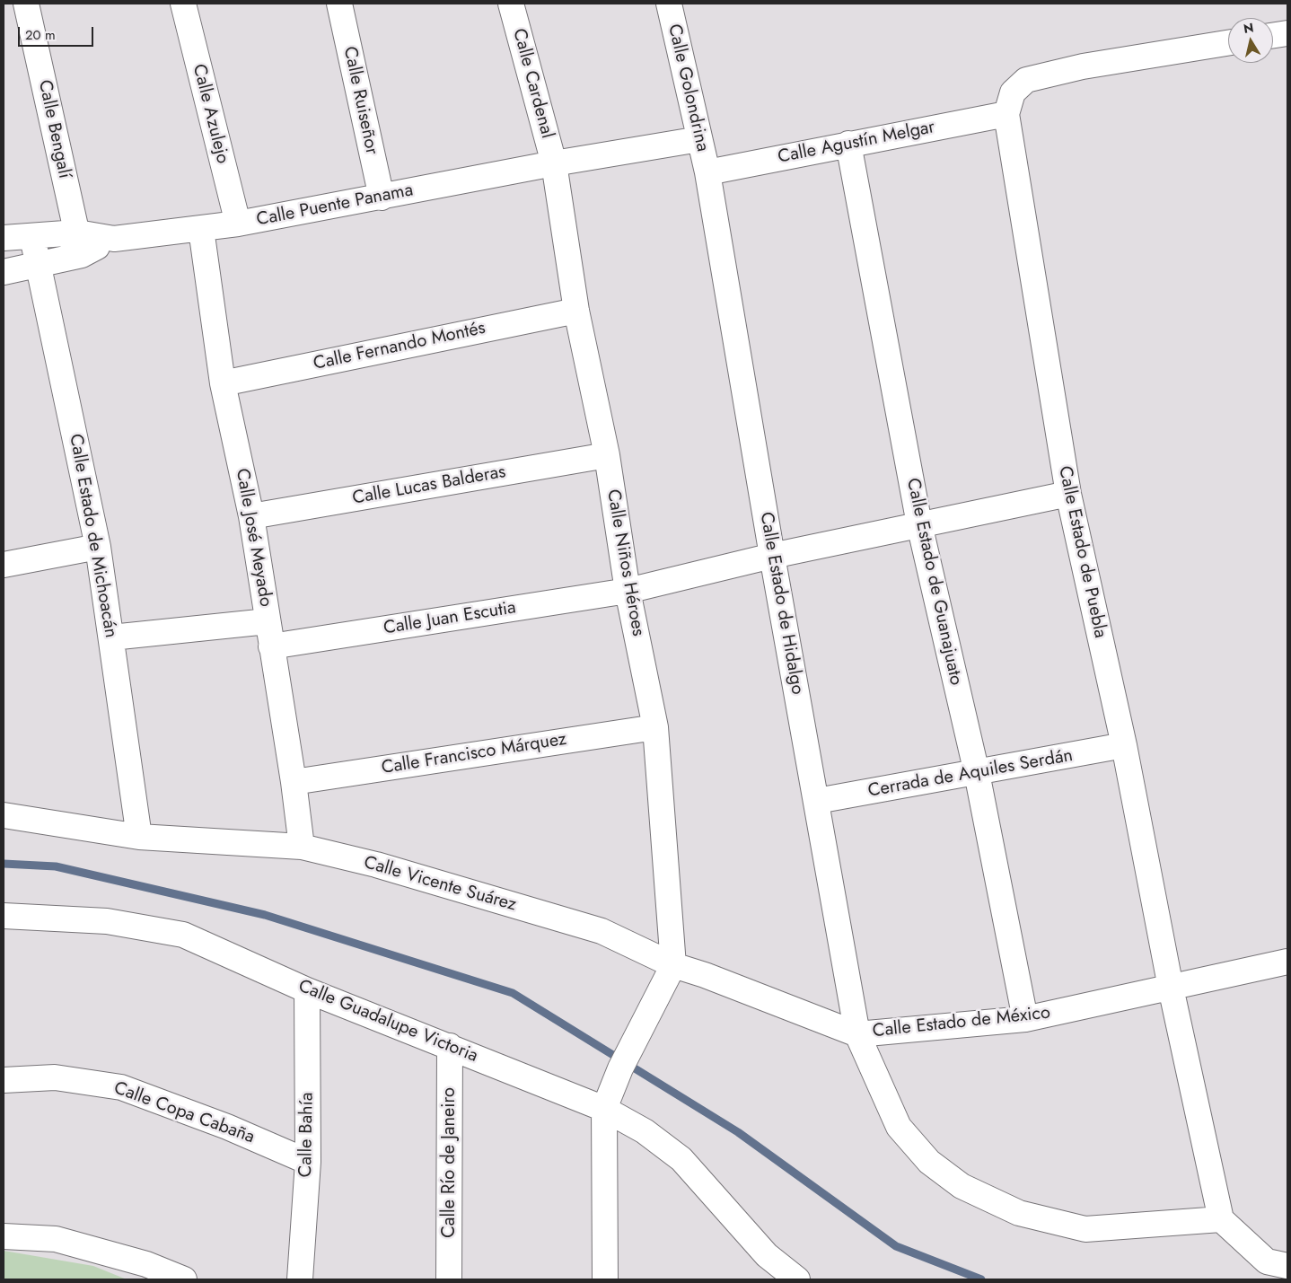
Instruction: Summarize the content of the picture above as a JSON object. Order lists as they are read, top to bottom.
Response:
{
  "streets": {
    "street": [
      "Calle Cardenal",
      "Calle Golondrina",
      "Calle Ruiseñor",
      "Calle Azulejo",
      "Calle Bengalí",
      "Calle Agustín Melgar",
      "Calle Puente Panama",
      "Calle Fernando Montés",
      "Calle Lucas Balderas",
      "Calle Estado de Michoacán",
      "Calle José Meyado",
      "Calle Estado de Puebla",
      "Calle Niños Héroes",
      "Calle Estado de Guanajuato",
      "Calle Estado de Hidalgo",
      "Calle Juan Escutia",
      "Calle Francisco Márquez",
      "Cerrada de Aquiles Serdán",
      "Calle Vicente Suárez",
      "Calle Guadalupe Victoria",
      "Calle Estado de México",
      "Calle Copa Cabaña",
      "Calle Bahía",
      "Calle Río de Janeiro"
    ]
  },
  "crossings": [
    ["Calle Cardenal", "Calle Puente Panama"],
    ["Calle Cardenal", "Calle Niños Héroes"],
    ["Calle Golondrina", "Calle Agustín Melgar"],
    ["Calle Golondrina", "Calle Estado de Hidalgo"],
    ["Calle Ruiseñor", "Calle Puente Panama"],
    ["Calle Azulejo", "Calle Puente Panama"],
    ["Calle Bengalí", "Calle Puente Panama"],
    ["Calle Agustín Melgar", "Calle Estado de Puebla"],
    ["Calle Agustín Melgar", "Calle Estado de Guanajuato"],
    ["Calle Agustín Melgar", "Calle Estado de Hidalgo"],
    ["Calle Puente Panama", "Calle Estado de Michoacán"],
    ["Calle Puente Panama", "Calle José Meyado"],
    ["Calle Puente Panama", "Calle Niños Héroes"],
    ["Calle Fernando Montés", "Calle José Meyado"],
    ["Calle Fernando Montés", "Calle Niños Héroes"],
    ["Calle Lucas Balderas", "Calle José Meyado"],
    ["Calle Lucas Balderas", "Calle Niños Héroes"],
    ["Calle Estado de Michoacán", "Calle Vicente Suárez"],
    ["Calle José Meyado", "Calle Juan Escutia"],
    ["Calle José Meyado", "Calle Francisco Márquez"],
    ["Calle José Meyado", "Calle Vicente Suárez"],
    ["Calle Estado de Puebla", "Calle Estado de Hidalgo"],
    ["Calle Estado de Puebla", "Calle Juan Escutia"],
    ["Calle Estado de Puebla", "Cerrada de Aquiles Serdán"],
    ["Calle Estado de Puebla", "Calle Estado de México"],
    ["Calle Niños Héroes", "Calle Juan Escutia"],
    ["Calle Niños Héroes", "Calle Francisco Márquez"],
    ["Calle Niños Héroes", "Calle Vicente Suárez"],
    ["Calle Estado de Guanajuato", "Calle Juan Escutia"],
    ["Calle Estado de Guanajuato", "Cerrada de Aquiles Serdán"],
    ["Calle Estado de Guanajuato", "Calle Estado de México"],
    ["Calle Estado de Hidalgo", "Calle Juan Escutia"],
    ["Calle Estado de Hidalgo", "Cerrada de Aquiles Serdán"],
    ["Calle Estado de Hidalgo", "Calle Vicente Suárez"],
    ["Calle Estado de Hidalgo", "Calle Estado de México"],
    ["Calle Vicente Suárez", "Calle Estado de México"],
    ["Calle Guadalupe Victoria", "Calle Bahía"],
    ["Calle Guadalupe Victoria", "Calle Río de Janeiro"],
    ["Calle Copa Cabaña", "Calle Bahía"]
  ],
  "scale_bar": "20 m",
  "north": "top"
}
